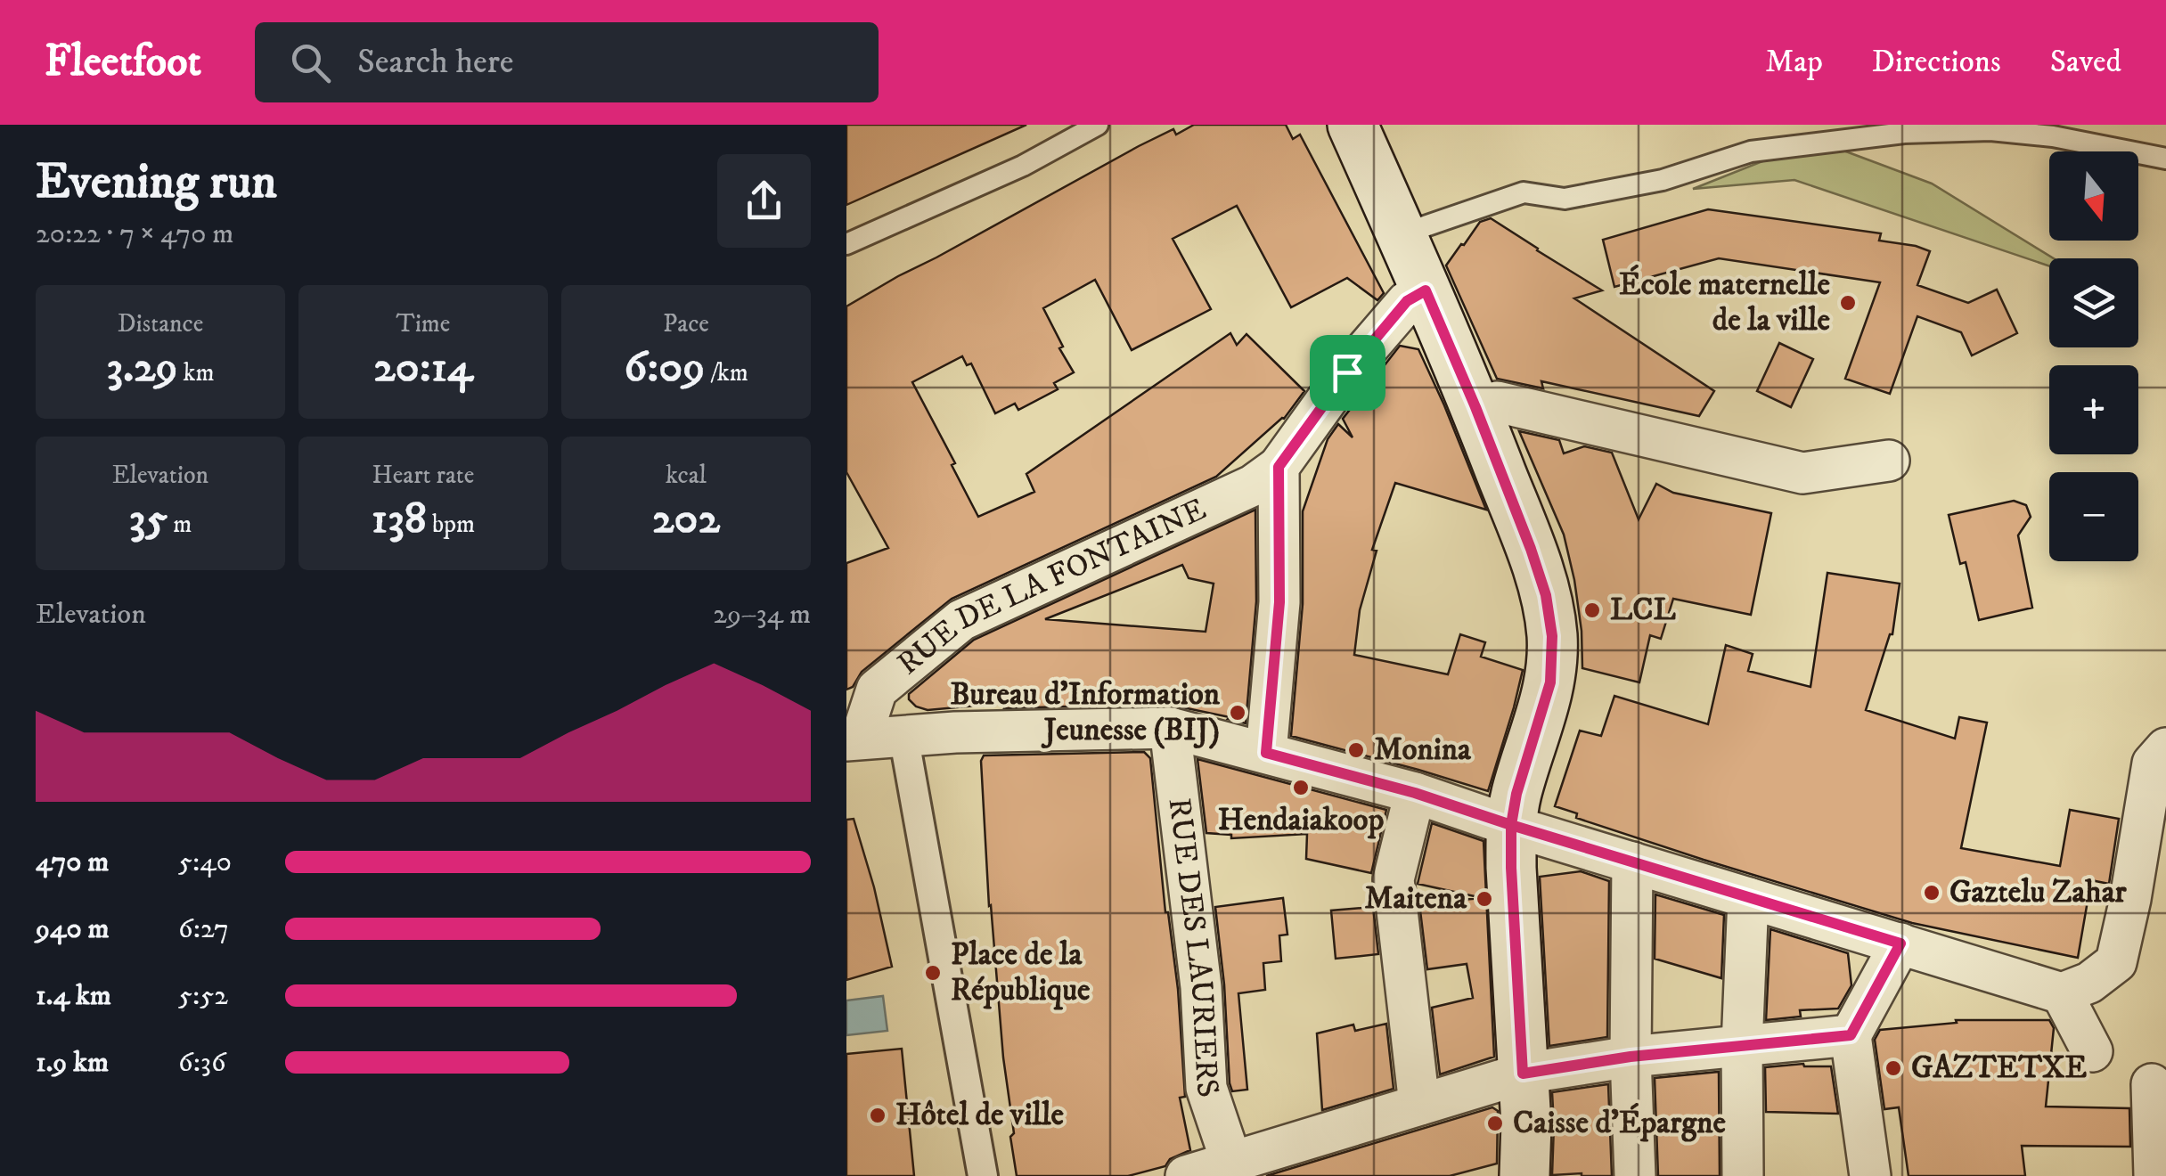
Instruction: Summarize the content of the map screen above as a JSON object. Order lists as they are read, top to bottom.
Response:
{
  "streets": {
    "street": ["RUE DE LA FONTAINE", "RUE DES LAURIERS"]
  },
  "places": [
    "École maternelle de la ville",
    "LCL",
    "Bureau d'Information Jeunesse (BIJ)",
    "Monina",
    "Hendaiakoop",
    "Gaztelu Zahar",
    "Maitena",
    "Place de la République",
    "GAZTETXE",
    "Hôtel de ville",
    "Caisse d'Épargne"
  ],
  "north": "bottom",
  "page": {
    "header": "Fleetfoot",
    "search": "Search here",
    "nav": ["Map", "Directions", "Saved"],
    "heading": ["Evening run", "20:22 · 7 × 470 m"],
    "map_buttons": ["+", "−"],
    "stats": [
      ["Distance", "3.29 km"],
      ["Time", "20:14"],
      ["Pace", "6:09 /km"],
      ["Elevation", "35 m"],
      ["Heart rate", "138 bpm"],
      ["kcal", "202"]
    ],
    "chart": ["Elevation", "29–34 m"],
    "list": [
      {
        "name": "470 m",
        "note": "5:40"
      },
      {
        "name": "940 m",
        "note": "6:27"
      },
      {
        "name": "1.4 km",
        "note": "5:52"
      },
      {
        "name": "1.9 km",
        "note": "6:36"
      }
    ]
  }
}
